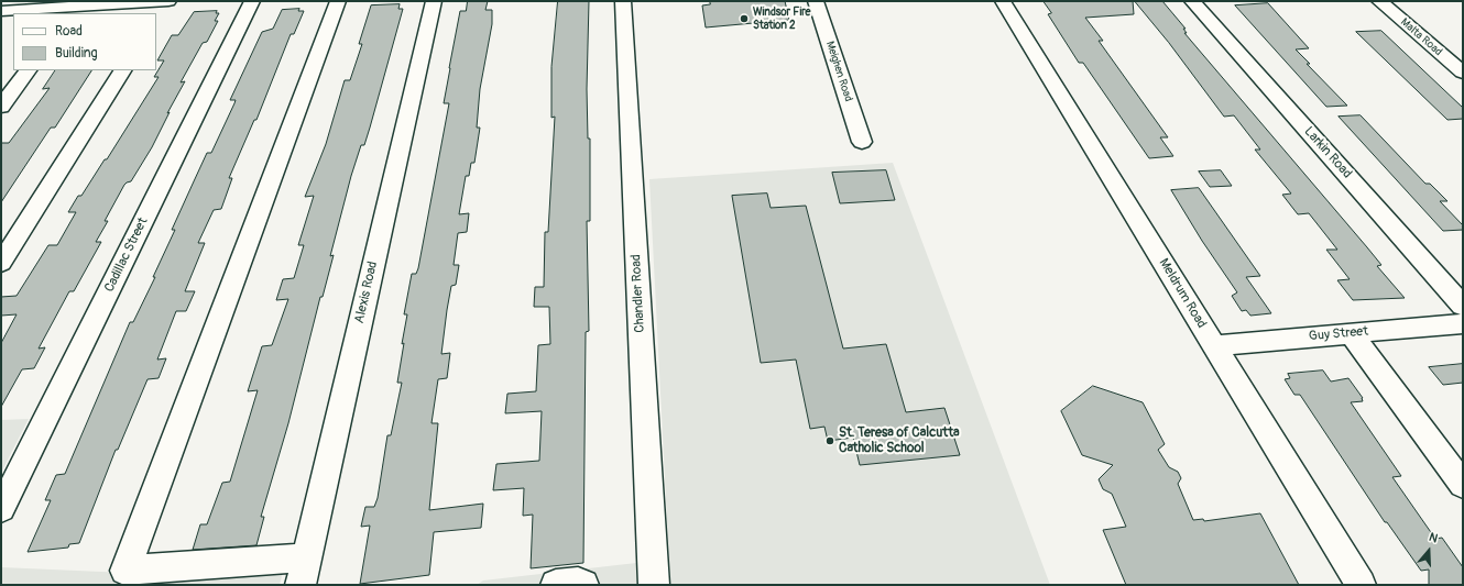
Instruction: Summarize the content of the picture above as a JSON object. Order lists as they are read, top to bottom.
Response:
{
  "streets": {
    "street": [
      "Malta Road",
      "Meighen Road",
      "Larkin Road",
      "Cadillac Street",
      "Alexis Road",
      "Chandler Road",
      "Meldrum Road",
      "Guy Street"
    ]
  },
  "crossings": [
    ["Meldrum Road", "Guy Street"]
  ],
  "places": ["Windsor Fire Station 2", "St. Teresa of Calcutta Catholic School"],
  "legend": ["Road", "Building"],
  "north": "top"
}
